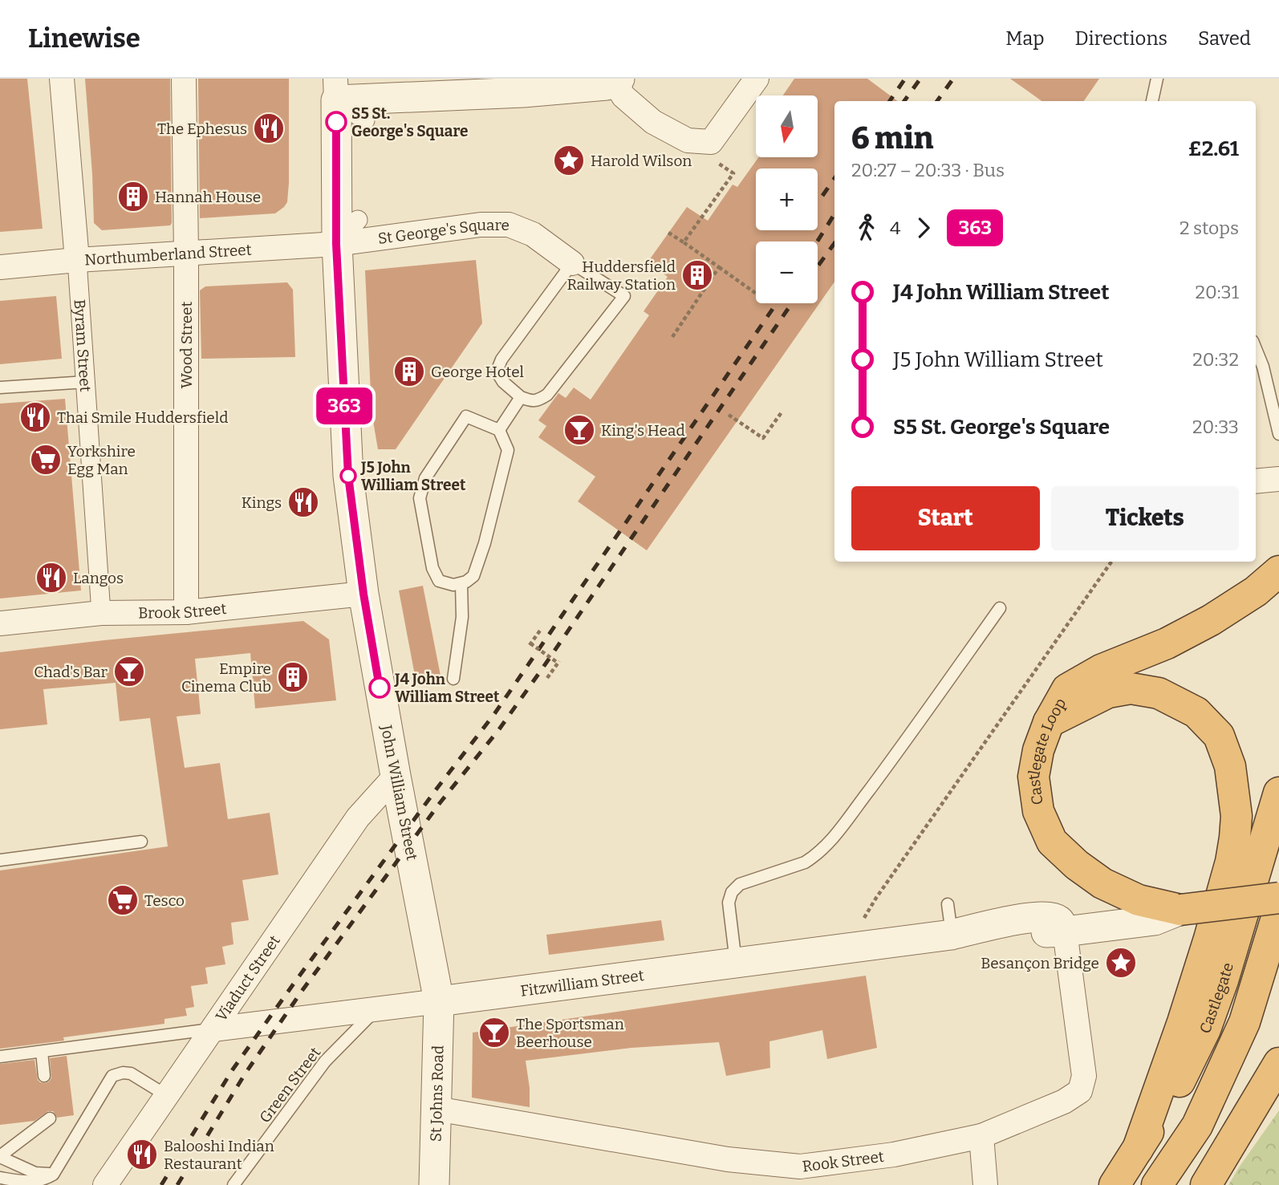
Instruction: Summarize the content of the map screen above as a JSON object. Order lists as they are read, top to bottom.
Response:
{
  "streets": {
    "highway": ["Castlegate Loop", "Castlegate"],
    "street": [
      "St George's Square",
      "Northumberland Street",
      "Wood Street",
      "Byram Street",
      "Brook Street",
      "John William Street",
      "Viaduct Street",
      "Fitzwilliam Street",
      "St Johns Road",
      "Rook Street"
    ],
    "lane": ["Green Street"]
  },
  "crossings": [
    ["St George's Square", "Northumberland Street"],
    ["St George's Square", "John William Street"],
    ["Northumberland Street", "Wood Street"],
    ["Northumberland Street", "Byram Street"],
    ["Northumberland Street", "John William Street"],
    ["Wood Street", "Brook Street"],
    ["Byram Street", "Brook Street"],
    ["Brook Street", "John William Street"],
    ["Castlegate Loop", "Fitzwilliam Street"],
    ["John William Street", "Viaduct Street"],
    ["John William Street", "Fitzwilliam Street"],
    ["John William Street", "St Johns Road"],
    ["Viaduct Street", "Fitzwilliam Street"],
    ["Fitzwilliam Street", "Green Street"],
    ["Fitzwilliam Street", "St Johns Road"],
    ["Fitzwilliam Street", "Rook Street"],
    ["St Johns Road", "Rook Street"]
  ],
  "places": {
    "other": ["S5 St. George's Square", "J5 John William Street", "J4 John William Street"],
    "restaurant": [
      "The Ephesus",
      "Thai Smile Huddersfield",
      "Kings",
      "Langos",
      "Balooshi Indian Restaurant"
    ],
    "place": ["Harold Wilson", "Besançon Bridge"],
    "building": [
      "Hannah House",
      "Huddersfield Railway Station",
      "George Hotel",
      "Empire Cinema Club"
    ],
    "bar": ["King's Head", "Chad's Bar", "The Sportsman Beerhouse"],
    "supermarket": ["Yorkshire Egg Man", "Tesco"]
  },
  "lines": ["bus line 363"],
  "north": "bottom",
  "page": {
    "header": "Linewise",
    "nav": ["Map", "Directions", "Saved"],
    "on_map": "363",
    "map_buttons": ["+", "−"],
    "heading": ["6 min", "20:27 – 20:33 · Bus", "£2.61"],
    "legs": ["4", "363", "2 stops"],
    "list": [
      {
        "name": "J4 John William Street",
        "value": "20:31"
      },
      {
        "name": "J5 John William Street",
        "value": "20:32"
      },
      {
        "name": "S5 St. George's Square",
        "value": "20:33"
      }
    ],
    "buttons": ["Start", "Tickets"]
  }
}
